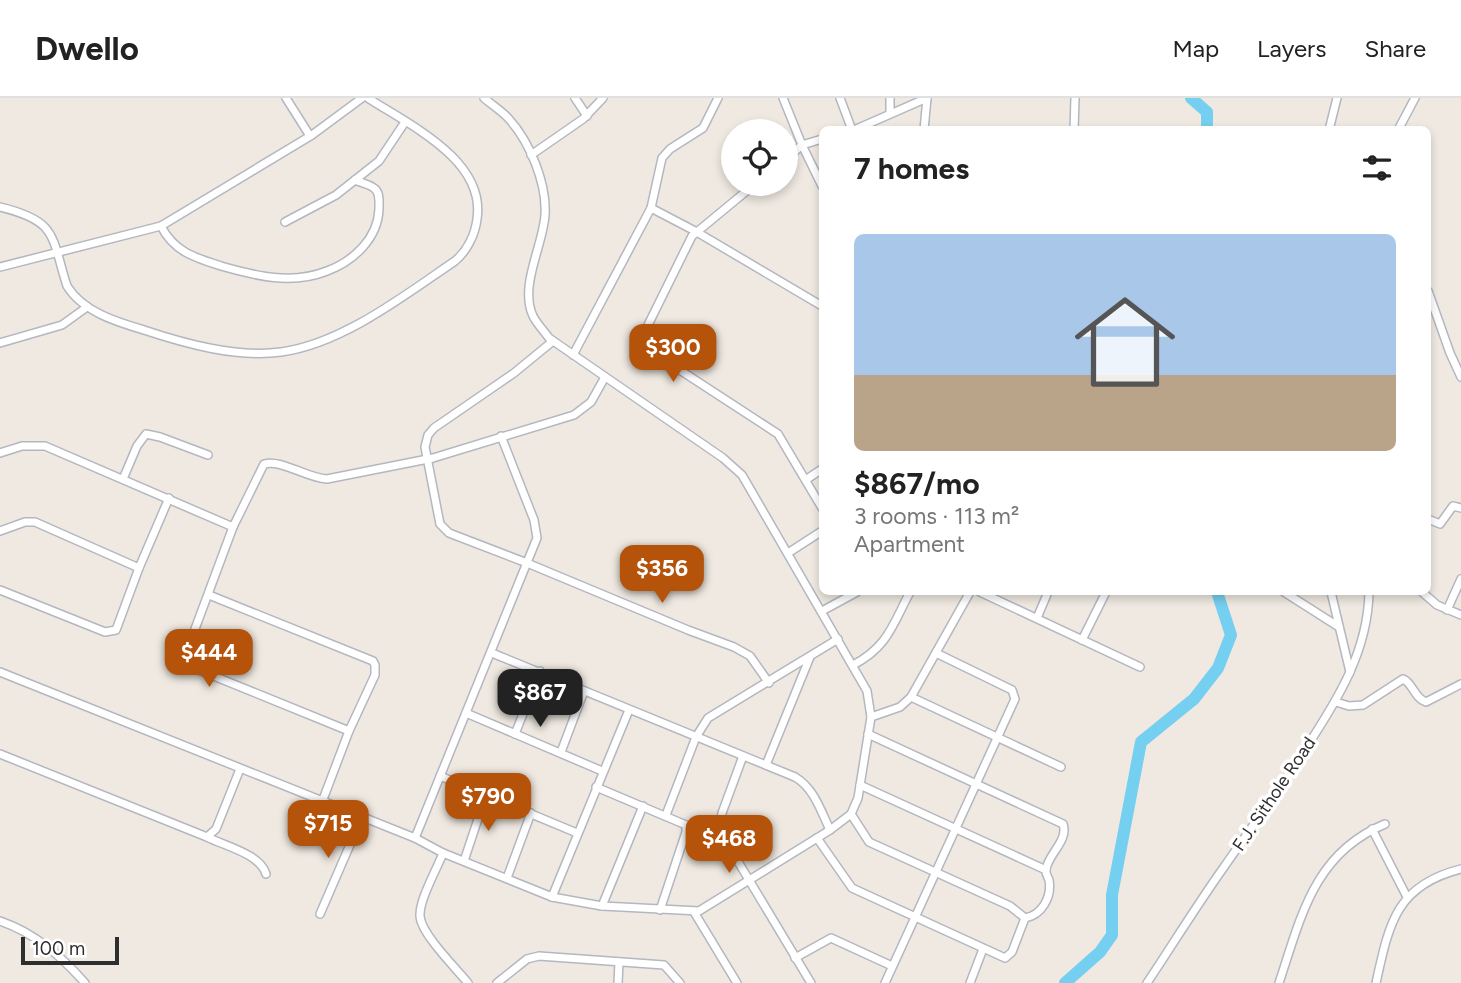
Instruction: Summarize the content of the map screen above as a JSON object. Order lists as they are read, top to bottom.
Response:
{
  "streets": {
    "street": ["F.J. Sithole Road"]
  },
  "scale_bar": "100 m",
  "page": {
    "header": "Dwello",
    "nav": ["Map", "Layers", "Share"],
    "heading": "7 homes",
    "list": [
      {
        "name": "$867/mo",
        "note": "3 rooms · 113 m² · Apartment"
      }
    ],
    "price": [
      "$300",
      "$356",
      "$444",
      "$867",
      "$790",
      "$715",
      "$468"
    ],
    "scale": "100 m"
  }
}
